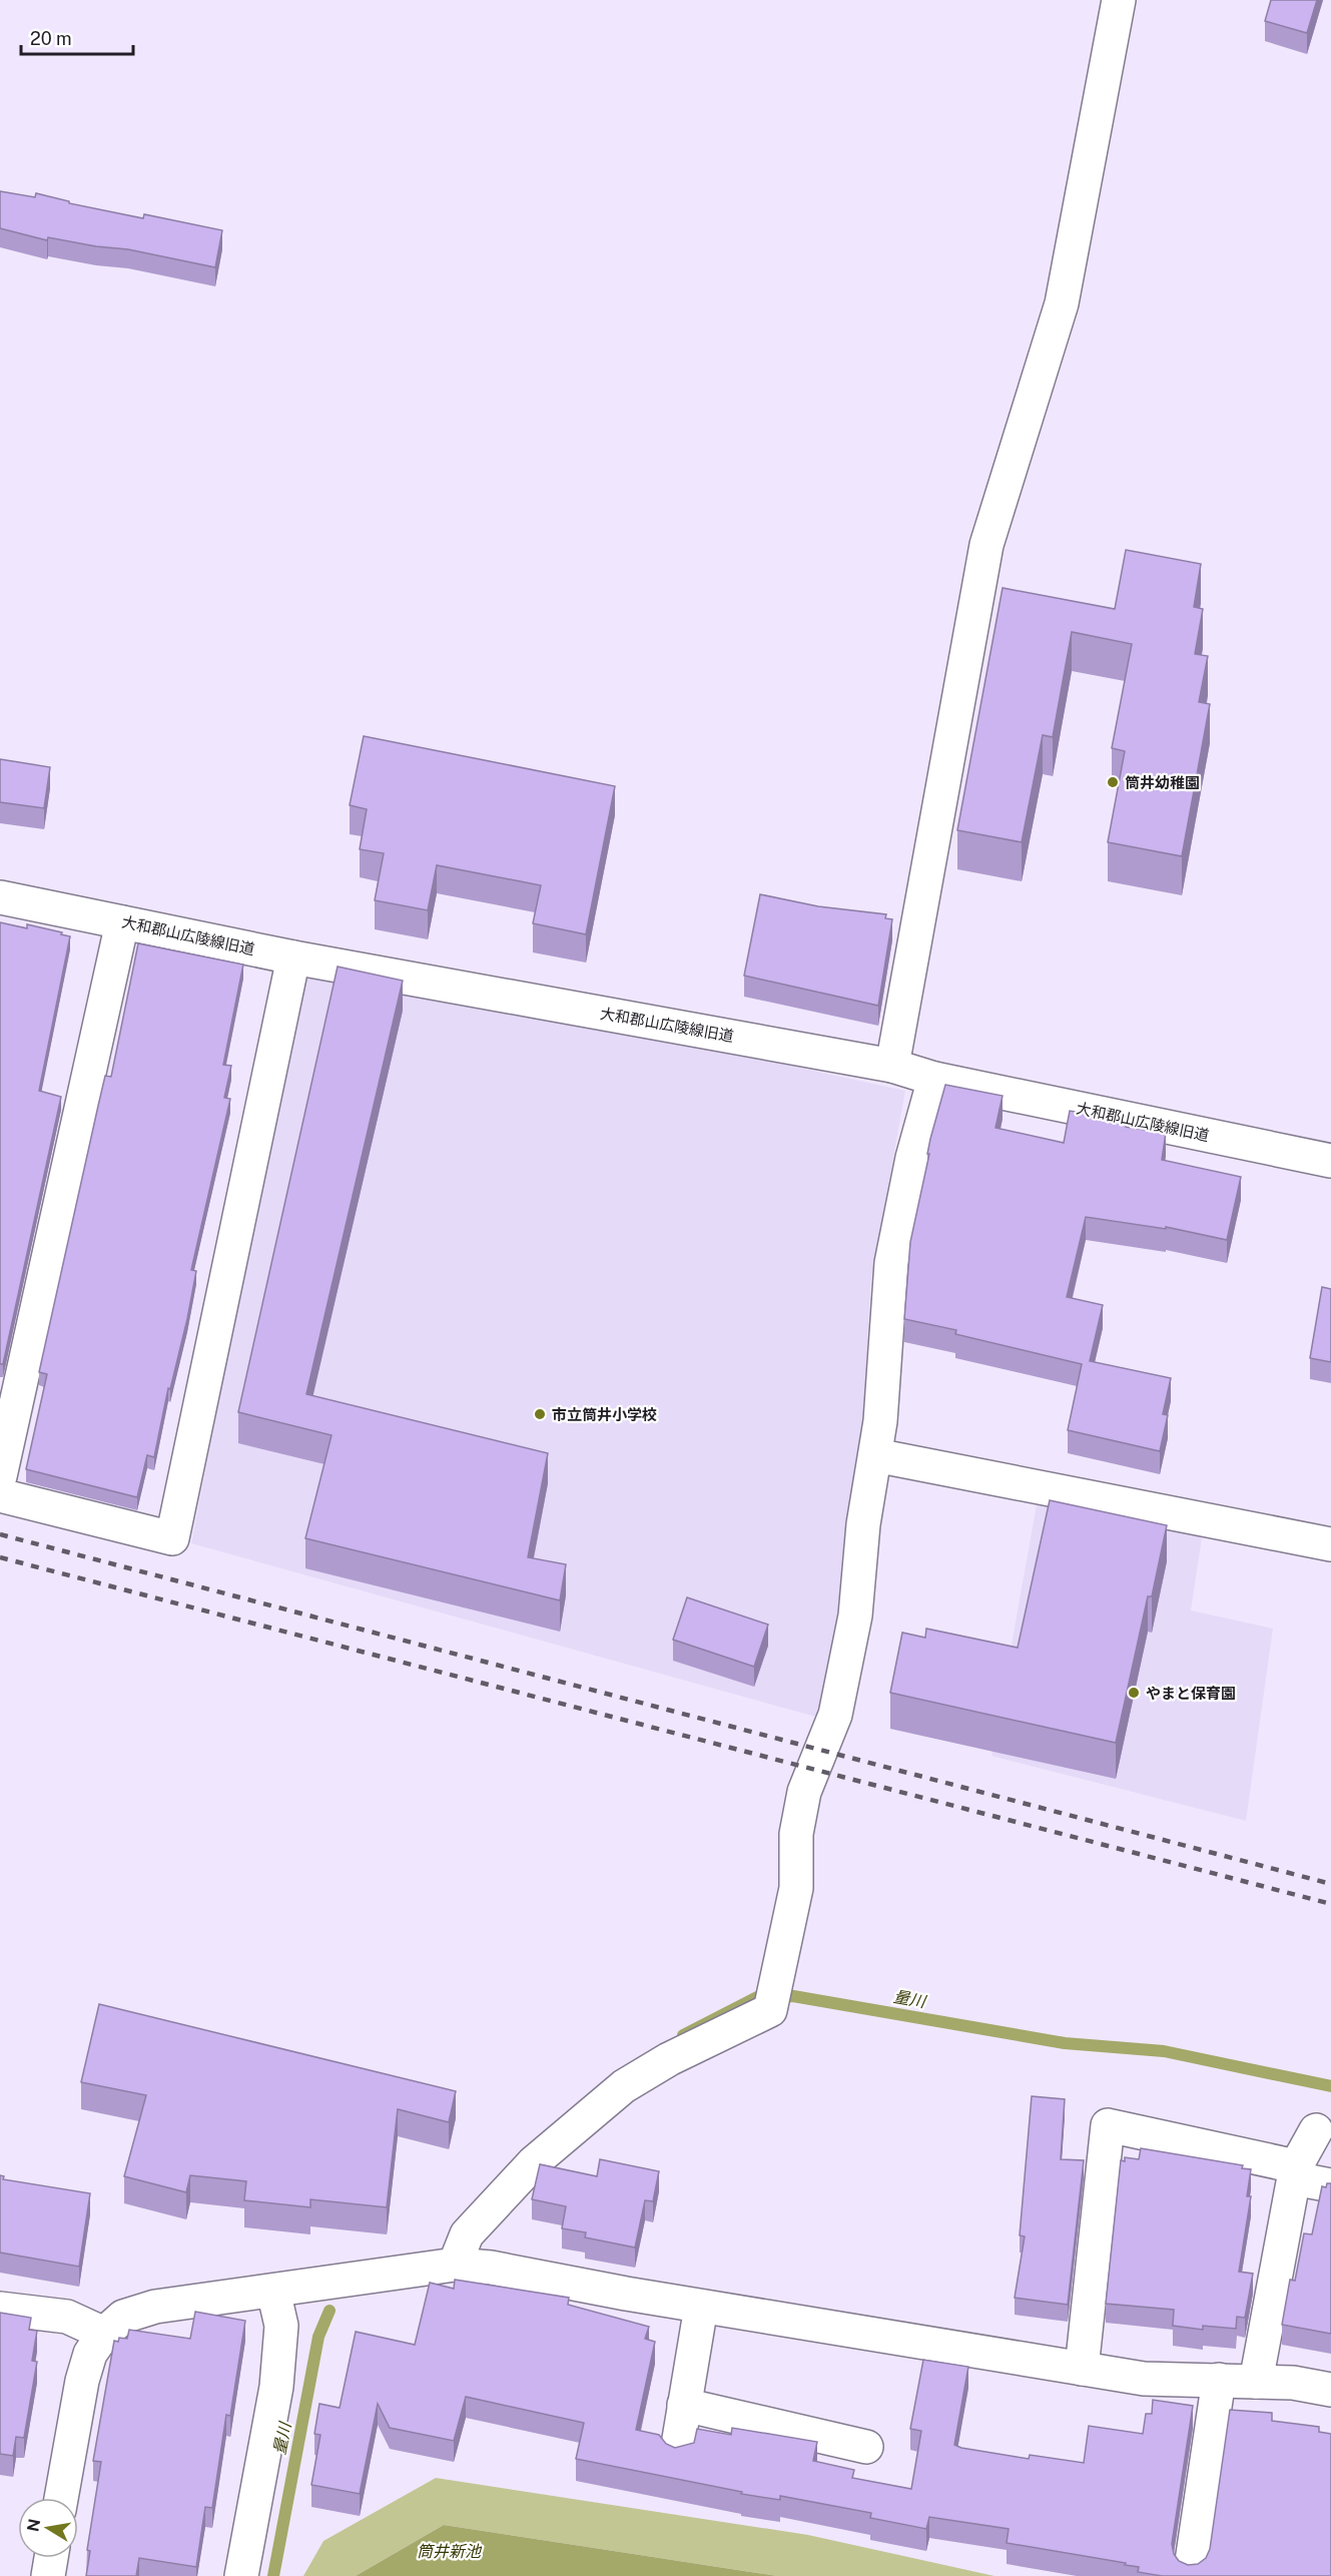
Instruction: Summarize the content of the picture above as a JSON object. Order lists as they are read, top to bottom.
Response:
{
  "streets": {
    "street": ["大和郡山広陵線旧道"]
  },
  "water": ["量川", "筒井新池"],
  "places": ["筒井幼稚園", "市立筒井小学校", "やまと保育園"],
  "scale_bar": "20 m",
  "north": "left"
}
